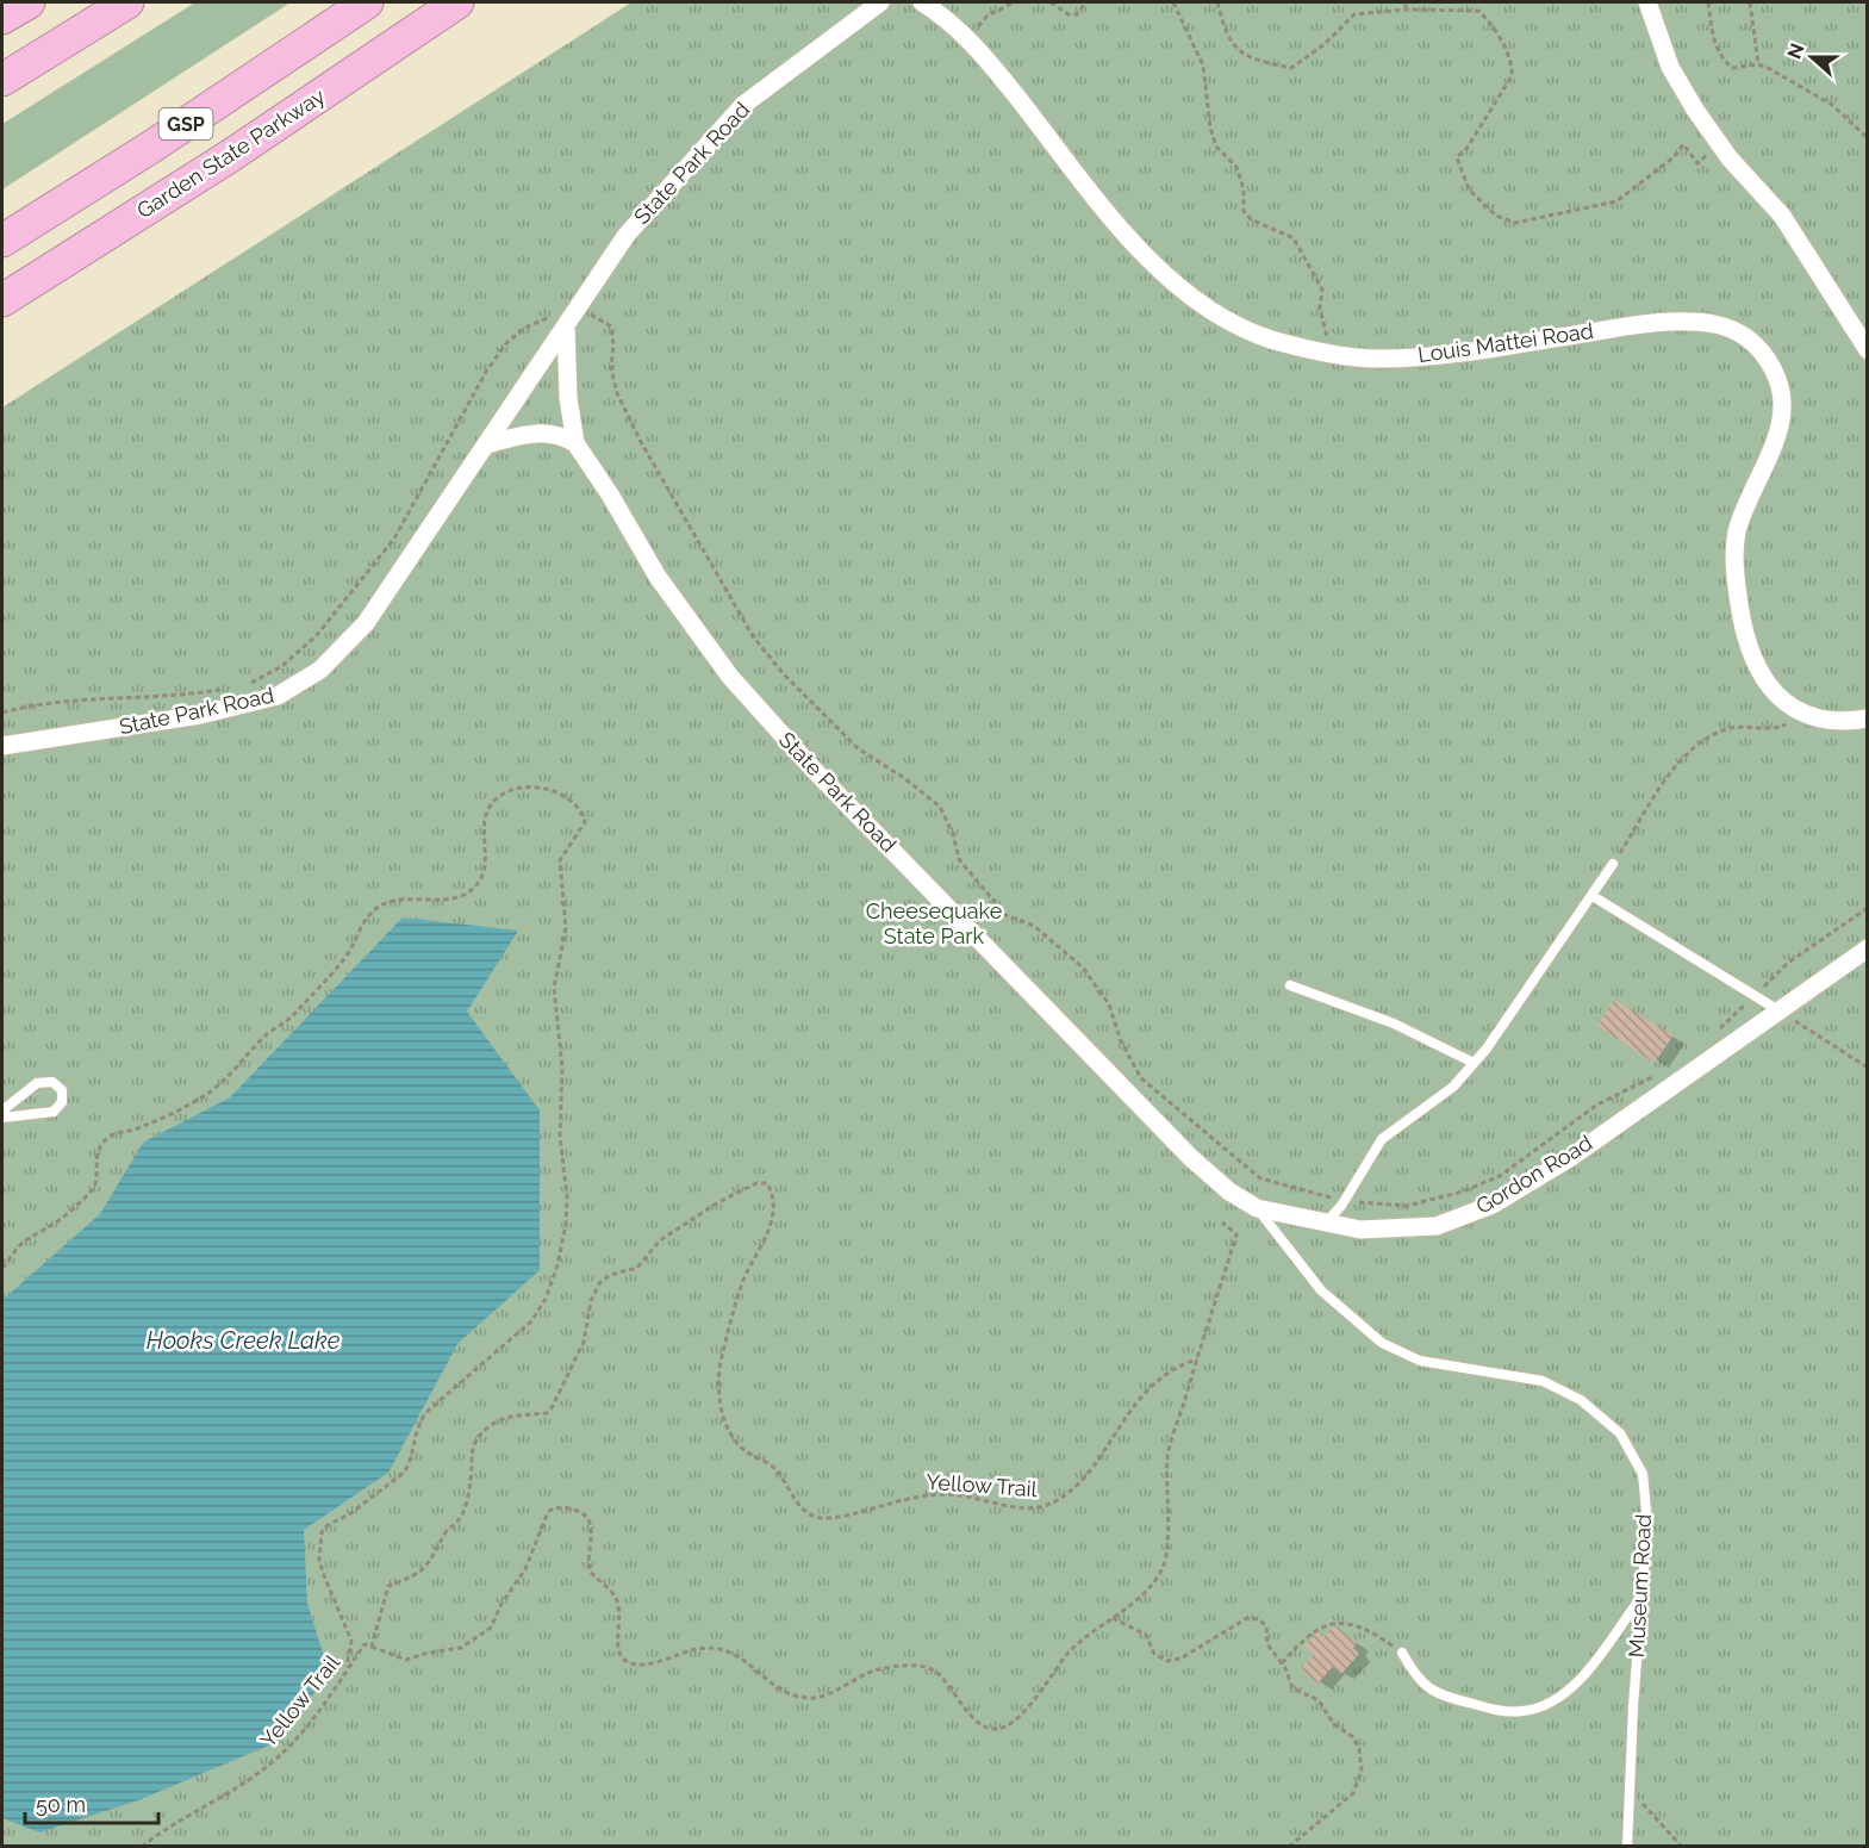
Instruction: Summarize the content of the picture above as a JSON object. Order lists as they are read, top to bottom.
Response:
{
  "streets": {
    "highway": ["GSP", "Garden State Parkway"],
    "street": ["State Park Road", "Louis Mattei Road", "Gordon Road"],
    "lane": ["Museum Road"],
    "path": ["Yellow Trail"]
  },
  "crossings": [
    ["State Park Road", "Gordon Road"],
    ["Gordon Road", "Museum Road"]
  ],
  "water": ["Hooks Creek Lake"],
  "parks": ["Cheesequake State Park"],
  "scale_bar": "50 m",
  "north": "left"
}
